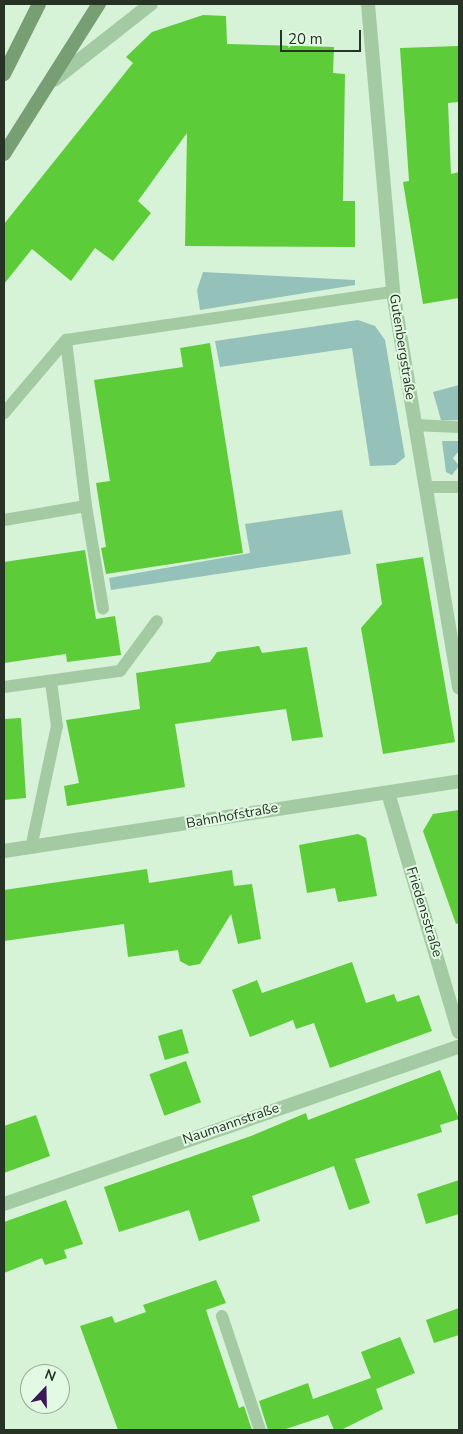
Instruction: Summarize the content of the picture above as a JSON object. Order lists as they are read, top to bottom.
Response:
{
  "streets": {
    "street": [
      "Gutenbergstraße",
      "Bahnhofstraße",
      "Friedensstraße",
      "Naumannstraße"
    ]
  },
  "crossings": [
    ["Bahnhofstraße", "Friedensstraße"]
  ],
  "scale_bar": "20 m",
  "north": "top"
}
